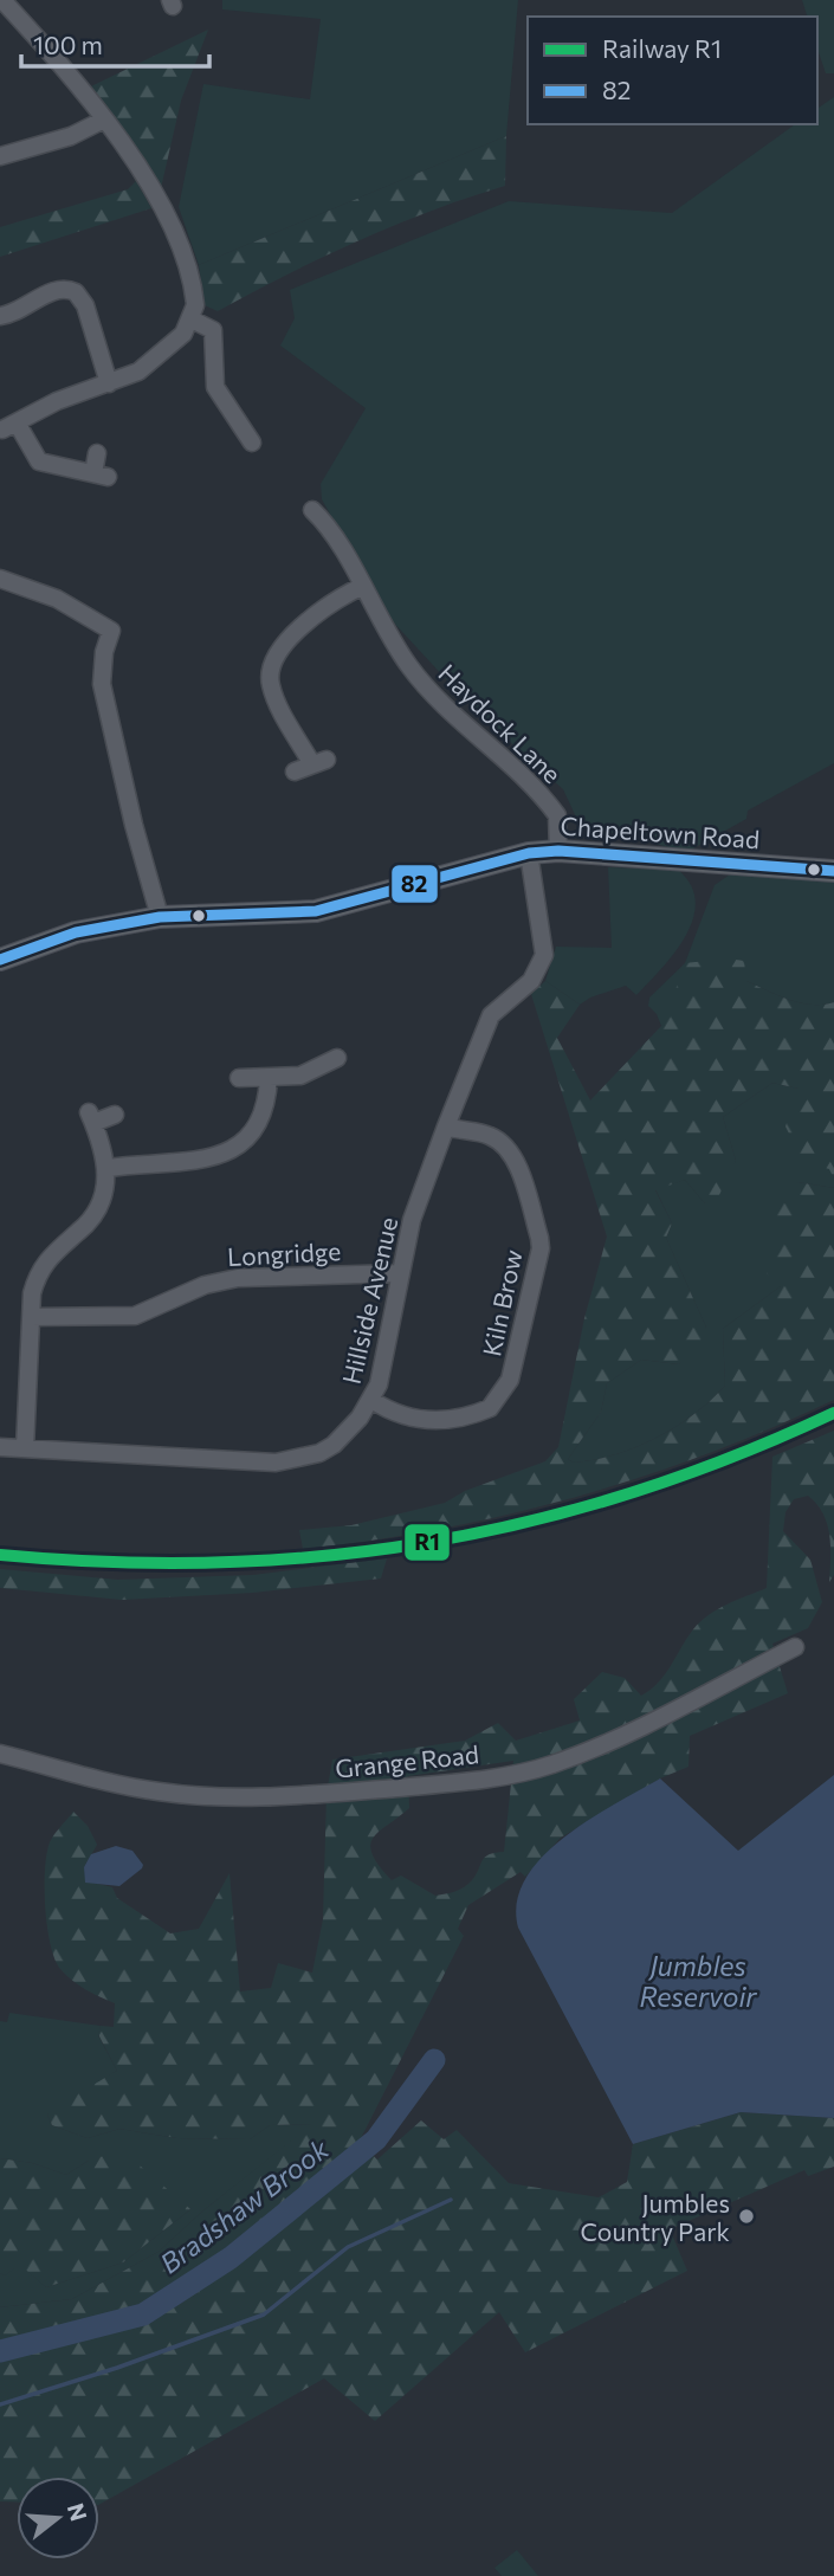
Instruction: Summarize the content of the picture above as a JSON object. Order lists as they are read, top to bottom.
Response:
{
  "streets": {
    "main road": ["Chapeltown Road"],
    "street": [
      "Haydock Lane",
      "Longridge",
      "Hillside Avenue",
      "Kiln Brow",
      "Grange Road"
    ]
  },
  "crossings": [
    ["Haydock Lane", "Chapeltown Road"],
    ["Chapeltown Road", "Hillside Avenue"],
    ["Longridge", "Hillside Avenue"],
    ["Hillside Avenue", "Kiln Brow"]
  ],
  "water": ["Jumbles Reservoir", "Bradshaw Brook"],
  "places": ["Jumbles Country Park"],
  "lines": ["transit line 82", "rail line R1"],
  "legend": ["Railway R1", "82"],
  "scale_bar": "100 m",
  "north": "right"
}
